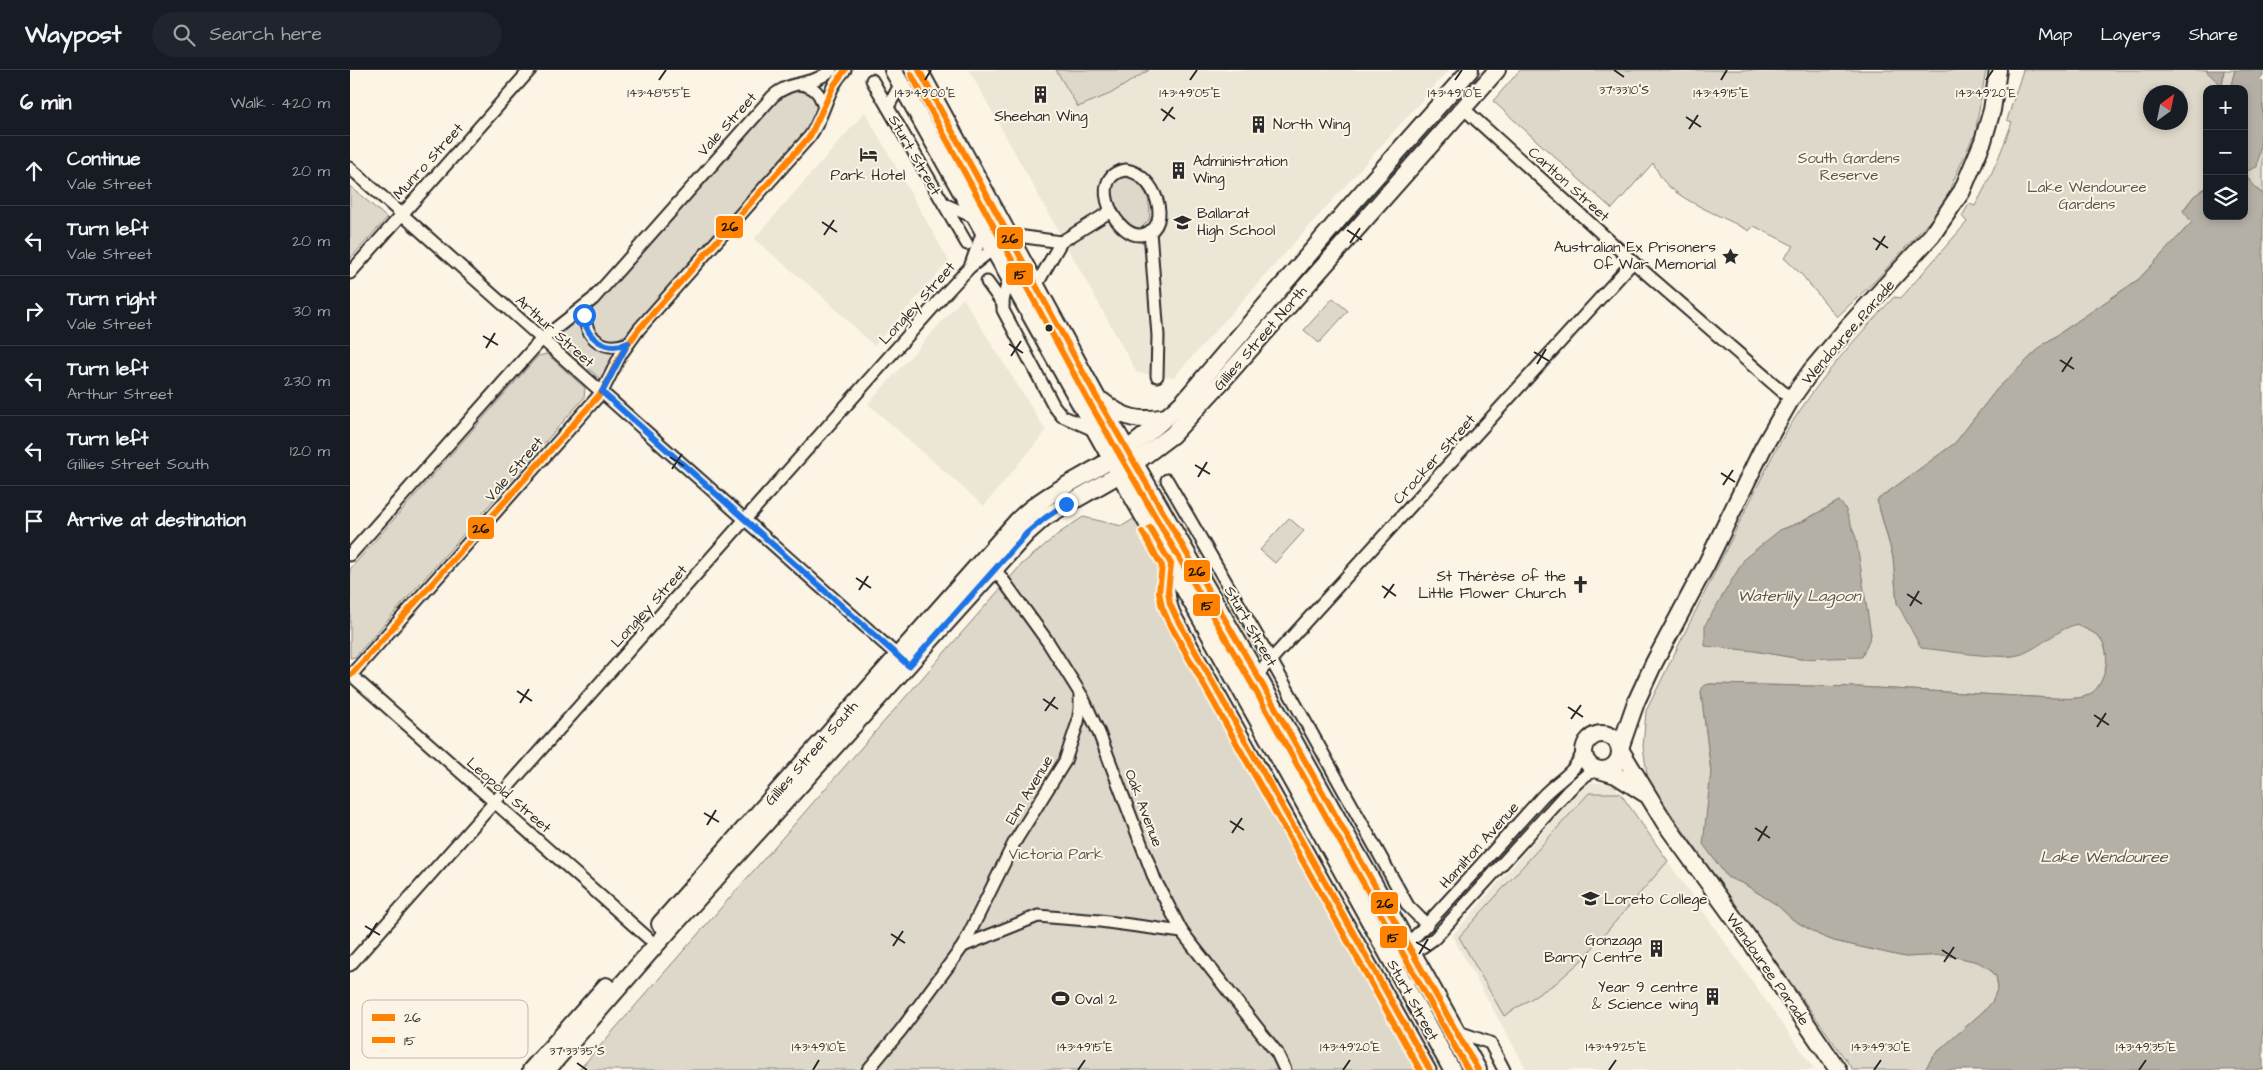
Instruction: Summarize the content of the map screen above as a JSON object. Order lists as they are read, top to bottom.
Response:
{
  "streets": {
    "main road": [
      "Sturt Street",
      "Wendouree Parade",
      "Gillies Street North",
      "Gillies Street South"
    ],
    "street": [
      "Vale Street",
      "Munro Street",
      "Carlton Street",
      "Longley Street",
      "Arthur Street",
      "Crocker Street",
      "Elm Avenue",
      "Leopold Street",
      "Oak Avenue",
      "Hamilton Avenue"
    ]
  },
  "crossings": [
    ["Vale Street", "Arthur Street"],
    ["Vale Street", "Leopold Street"],
    ["Sturt Street", "Longley Street"],
    ["Sturt Street", "Gillies Street North"],
    ["Sturt Street", "Crocker Street"],
    ["Sturt Street", "Gillies Street South"],
    ["Sturt Street", "Hamilton Avenue"],
    ["Munro Street", "Arthur Street"],
    ["Carlton Street", "Wendouree Parade"],
    ["Carlton Street", "Gillies Street North"],
    ["Carlton Street", "Crocker Street"],
    ["Longley Street", "Arthur Street"],
    ["Longley Street", "Leopold Street"],
    ["Arthur Street", "Gillies Street South"],
    ["Wendouree Parade", "Hamilton Avenue"],
    ["Gillies Street North", "Gillies Street South"],
    ["Gillies Street South", "Leopold Street"],
    ["Elm Avenue", "Oak Avenue"]
  ],
  "water": ["Waterlily Lagoon", "Lake Wendouree"],
  "parks": ["South Gardens Reserve", "Lake Wendouree Gardens", "Victoria Park"],
  "places": {
    "building": [
      "Sheehan Wing",
      "North Wing",
      "Administration Wing",
      "Gonzaga Barry Centre",
      "Year 9 centre & Science wing"
    ],
    "hotel": ["Park Hotel"],
    "school or university": ["Ballarat High School", "Loreto College"],
    "place": ["Australian Ex Prisoners Of War Memorial"],
    "church": ["St Thérèse of the Little Flower Church"],
    "sports": ["Oval 2"]
  },
  "lines": ["transit line 26", "transit line 15"],
  "legend": ["26", "15"],
  "north": "top right",
  "page": {
    "header": "Waypost",
    "search": "Search here",
    "nav": ["Map", "Layers", "Share"],
    "heading": ["6 min", "Walk · 420 m"],
    "map_buttons": ["+", "−"],
    "list": [
      ["Continue", "Vale Street", "20 m"],
      ["Turn left", "Vale Street", "20 m"],
      ["Turn right", "Vale Street", "30 m"],
      ["Turn left", "Arthur Street", "230 m"],
      ["Turn left", "Gillies Street South", "120 m"],
      "Arrive at destination"
    ]
  },
  "coordinates": [
    "37°33'10\"S",
    "143°49'20\"E",
    "143°48'55\"E",
    "143°49'00\"E",
    "143°49'05\"E",
    "143°49'10\"E",
    "143°49'15\"E",
    "143°49'25\"E",
    "143°49'30\"E",
    "143°49'35\"E",
    "37°33'35\"S"
  ]
}
